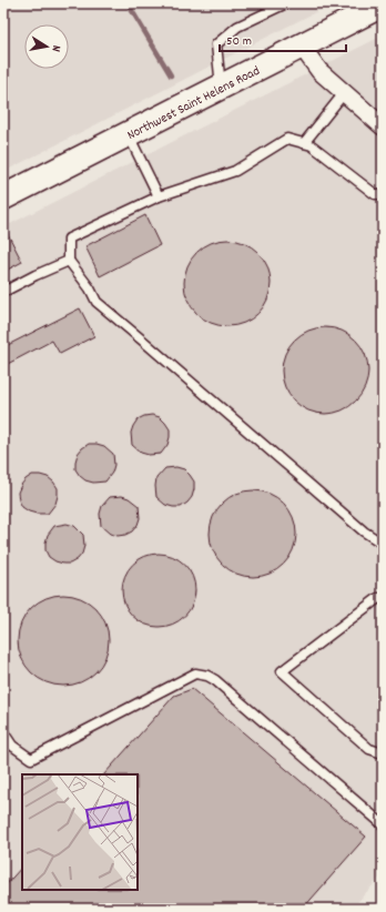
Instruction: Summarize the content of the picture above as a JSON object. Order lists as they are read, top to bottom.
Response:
{
  "streets": {
    "main road": ["Northwest Saint Helens Road"]
  },
  "scale_bar": "50 m",
  "north": "right"
}
